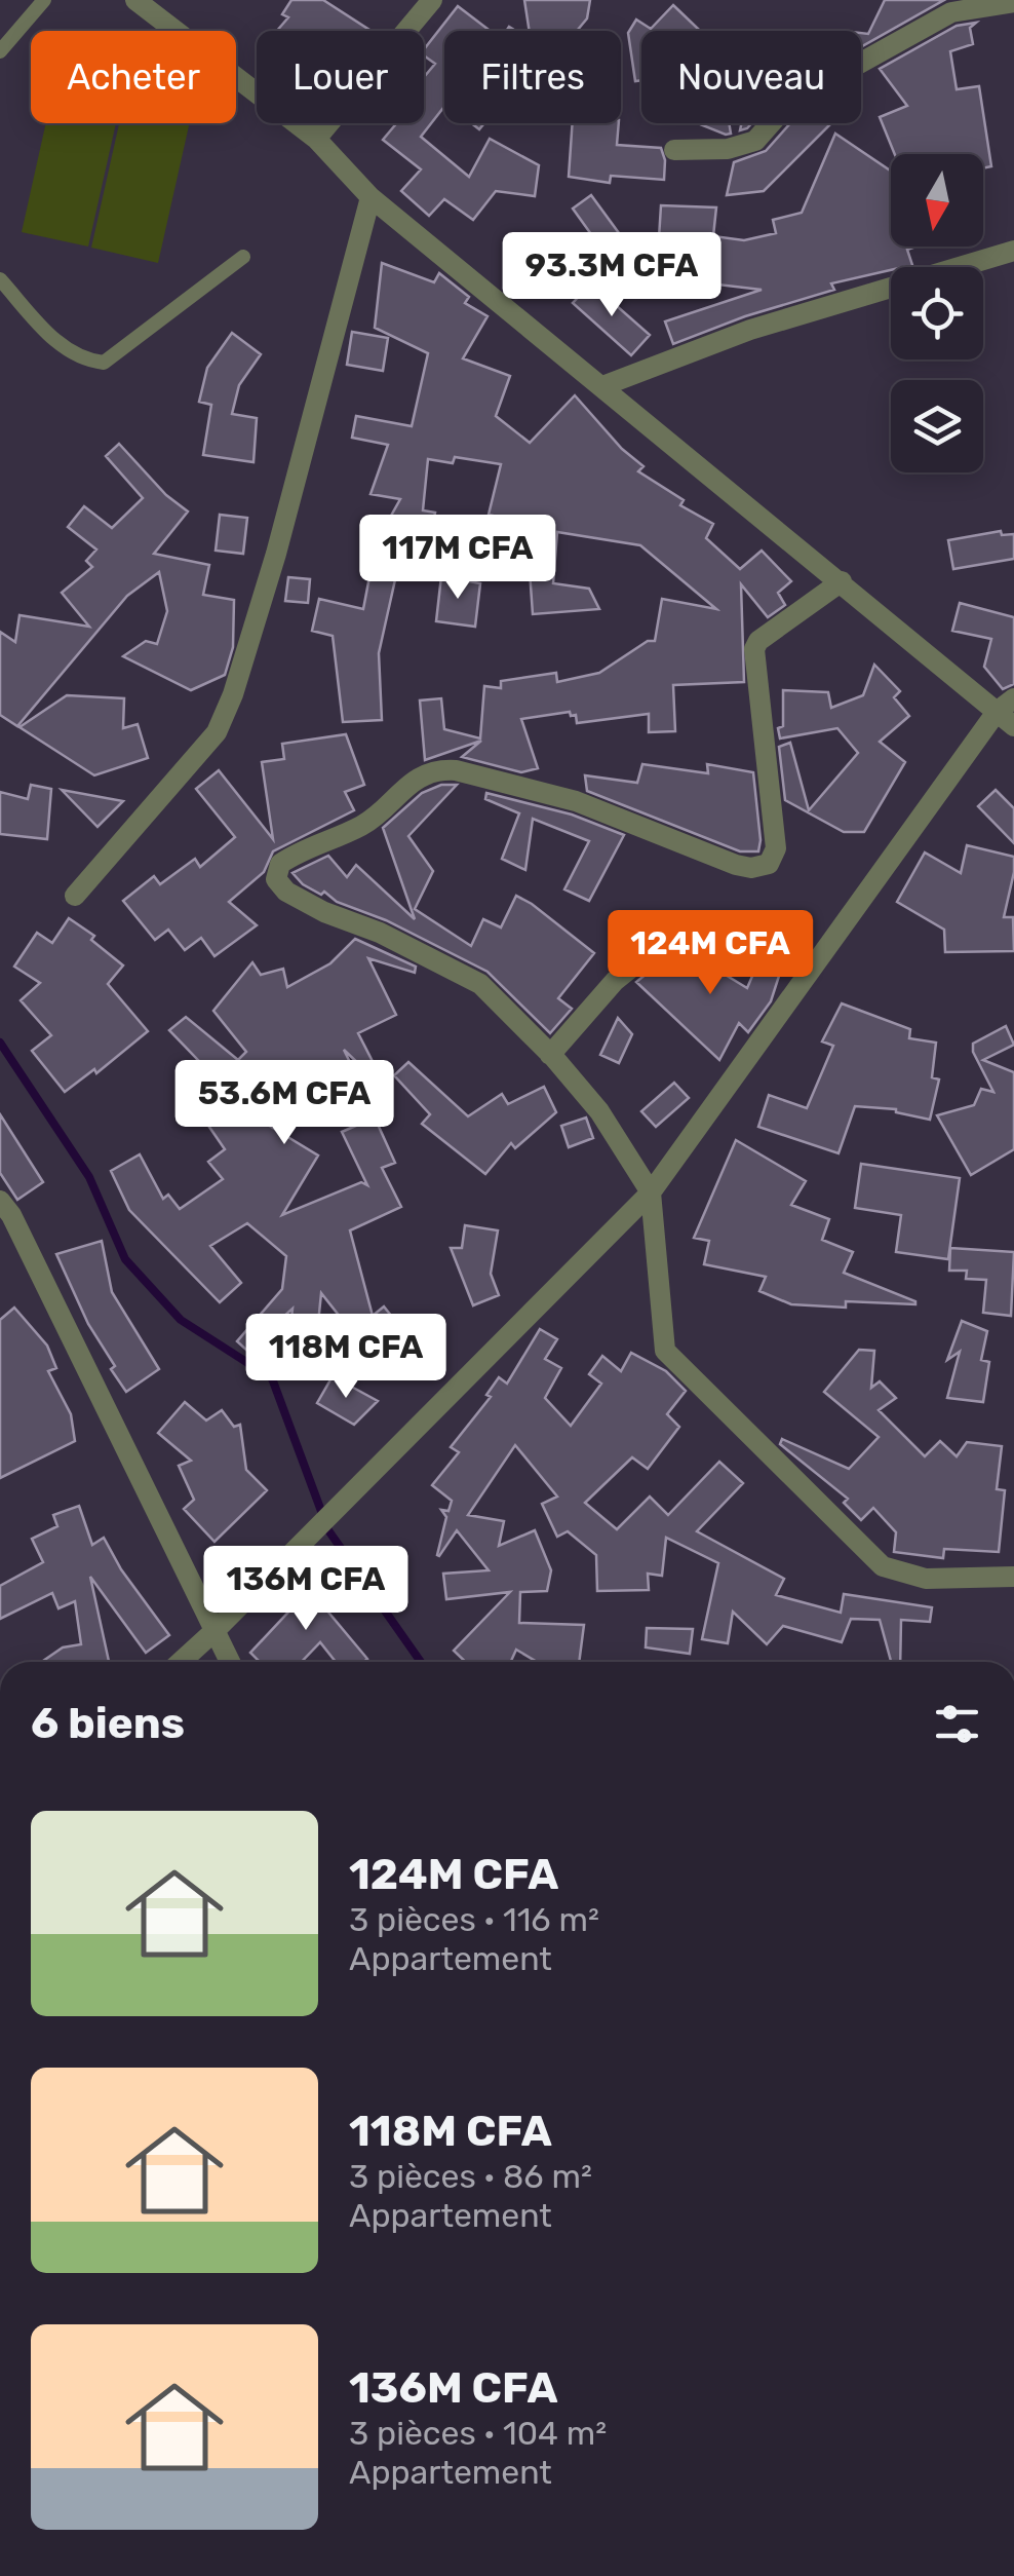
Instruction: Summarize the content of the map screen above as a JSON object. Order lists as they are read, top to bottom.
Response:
{
  "north": "bottom",
  "page": {
    "chip": [
      "Acheter",
      "Louer",
      "Filtres",
      "Nouveau"
    ],
    "price": [
      "93.3M CFA",
      "117M CFA",
      "124M CFA",
      "53.6M CFA",
      "118M CFA",
      "136M CFA"
    ],
    "heading": "6 biens",
    "list": [
      {
        "name": "124M CFA",
        "note": "3 pièces · 116 m² · Appartement"
      },
      {
        "name": "118M CFA",
        "note": "3 pièces · 86 m² · Appartement"
      },
      {
        "name": "136M CFA",
        "note": "3 pièces · 104 m² · Appartement"
      }
    ]
  }
}
